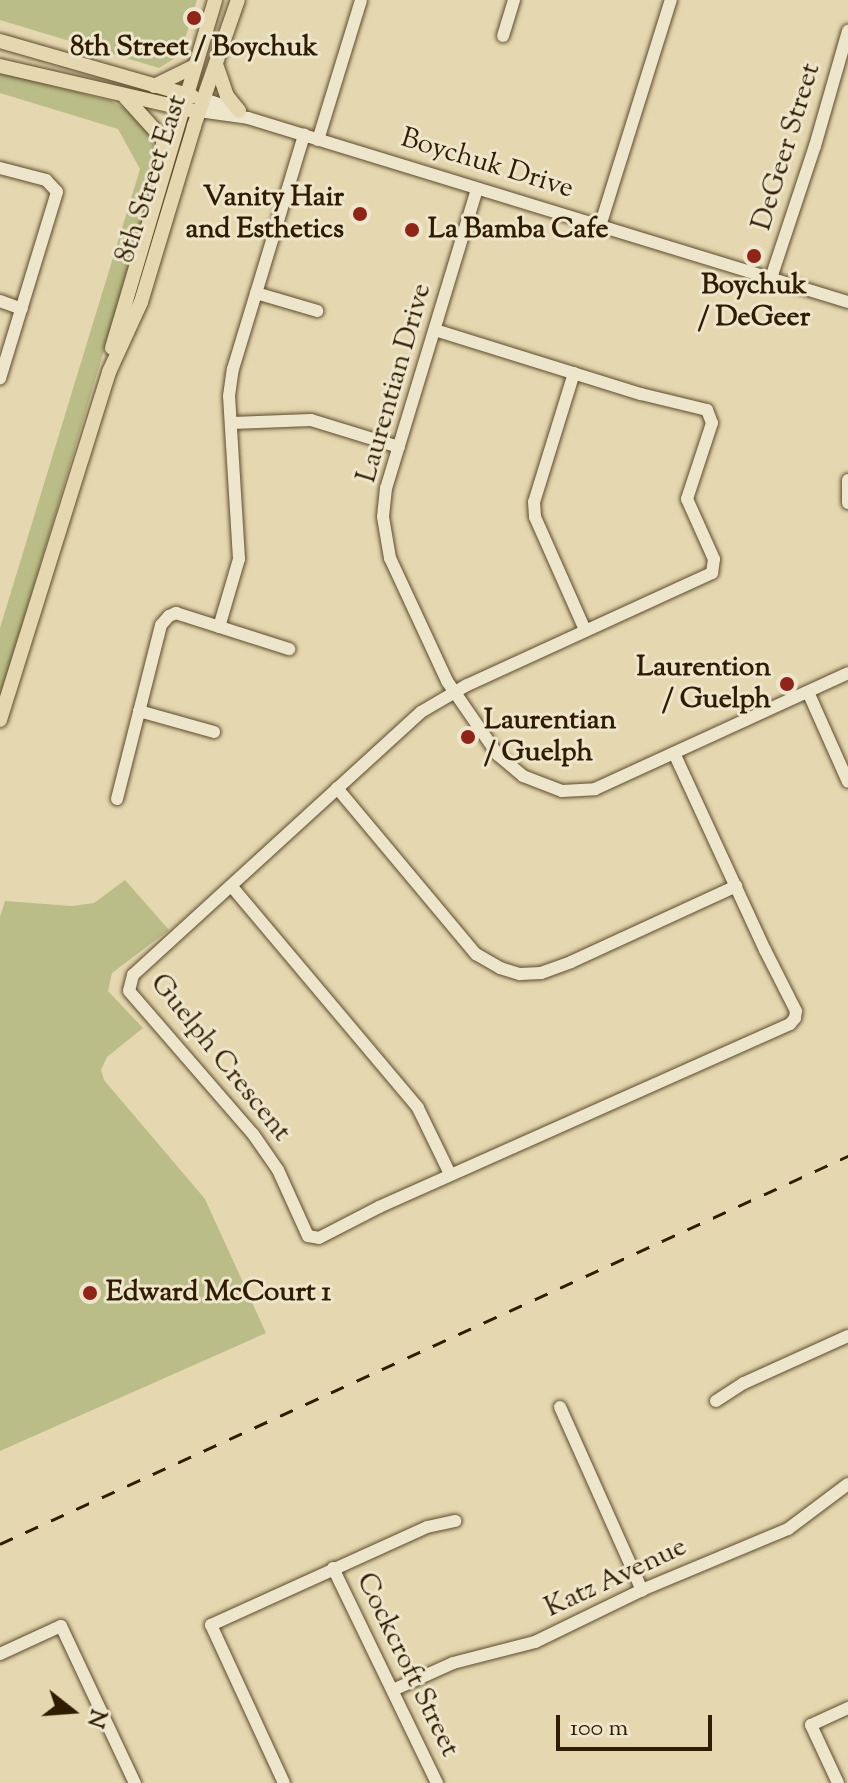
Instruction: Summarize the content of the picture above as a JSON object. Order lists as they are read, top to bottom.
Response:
{
  "streets": {
    "main road": ["Boychuk Drive", "8th Street East"],
    "street": [
      "DeGeer Street",
      "Laurentian Drive",
      "Guelph Crescent",
      "Katz Avenue",
      "Cockcroft Street"
    ]
  },
  "crossings": [
    ["DeGeer Street", "Boychuk Drive"],
    ["Boychuk Drive", "8th Street East"],
    ["Boychuk Drive", "Laurentian Drive"],
    ["Laurentian Drive", "Guelph Crescent"],
    ["Katz Avenue", "Cockcroft Street"]
  ],
  "places": [
    "8th Street / Boychuk",
    "Vanity Hair and Esthetics",
    "La Bamba Cafe",
    "Boychuk / DeGeer",
    "Laurention / Guelph",
    "Laurentian / Guelph",
    "Edward McCourt 1"
  ],
  "scale_bar": "100 m",
  "north": "right"
}
